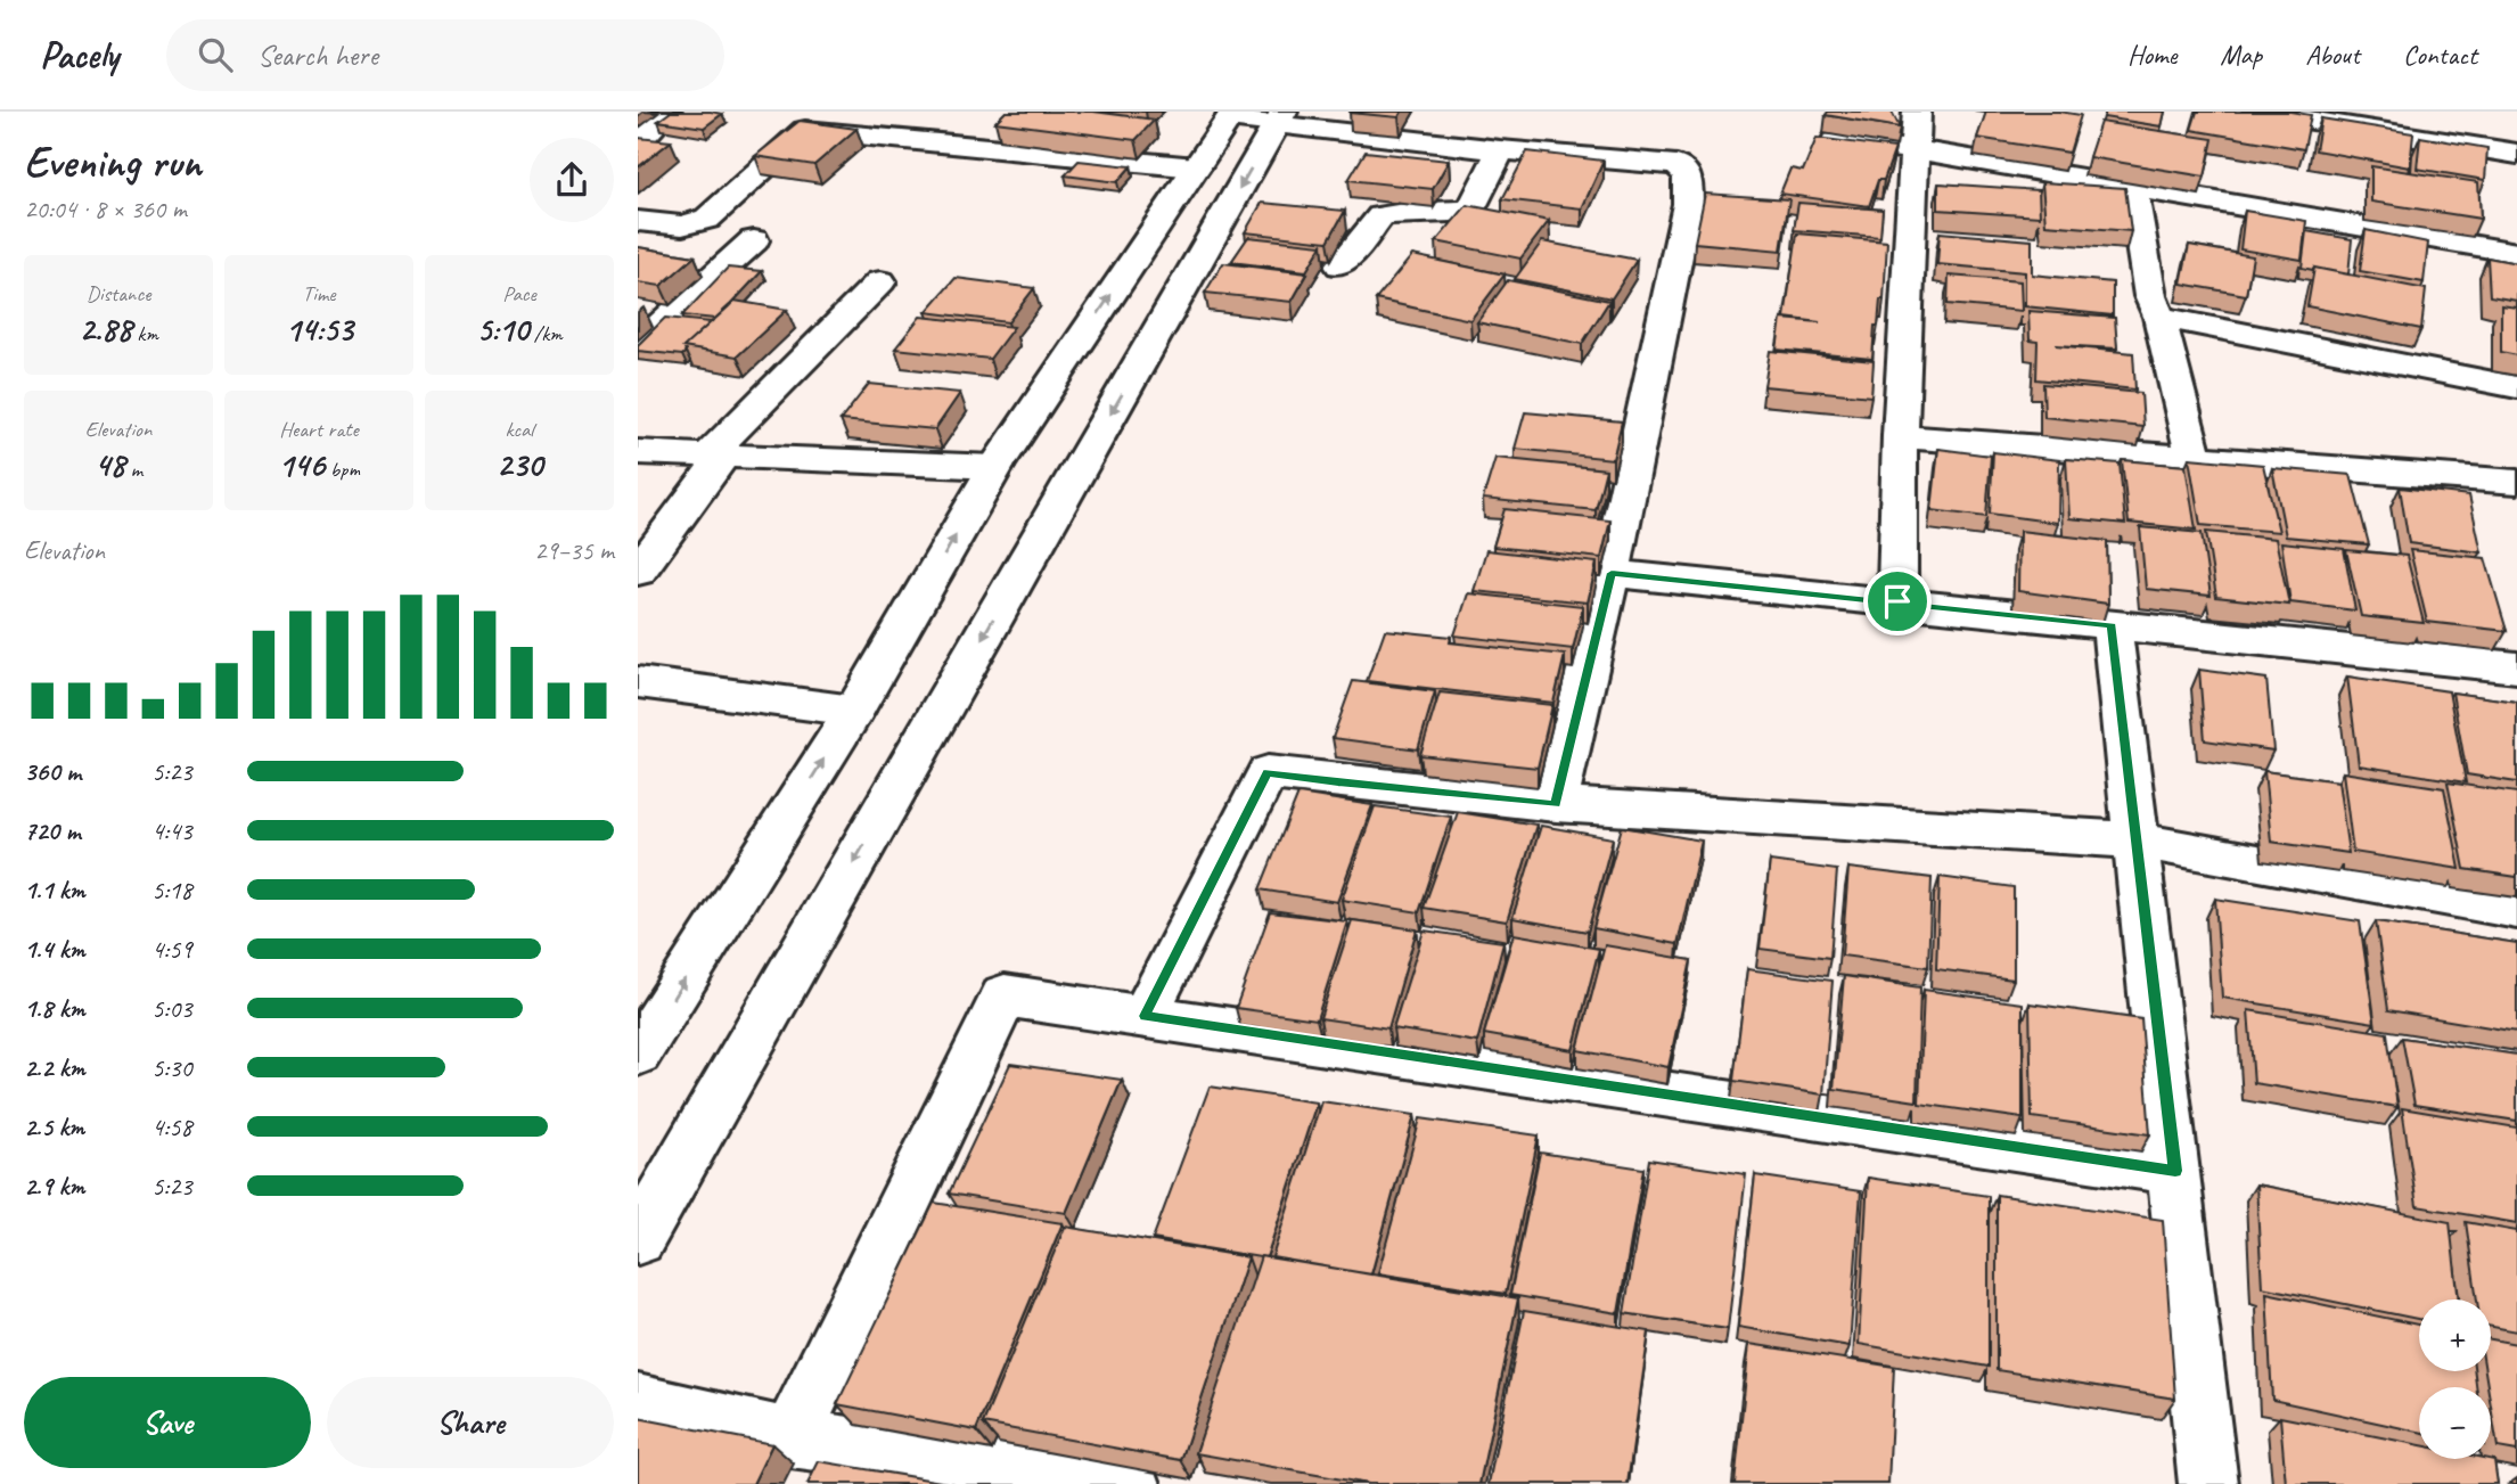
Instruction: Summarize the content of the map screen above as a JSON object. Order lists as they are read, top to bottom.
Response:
{
  "page": {
    "header": "Pacely",
    "search": "Search here",
    "nav": [
      "Home",
      "Map",
      "About",
      "Contact"
    ],
    "heading": ["Evening run", "20:04 · 8 × 360 m"],
    "stats": [
      ["Distance", "2.88 km"],
      ["Time", "14:53"],
      ["Pace", "5:10 /km"],
      ["Elevation", "48 m"],
      ["Heart rate", "146 bpm"],
      ["kcal", "230"]
    ],
    "chart": ["Elevation", "29–35 m"],
    "list": [
      {
        "name": "360 m",
        "note": "5:23"
      },
      {
        "name": "720 m",
        "note": "4:43"
      },
      {
        "name": "1.1 km",
        "note": "5:18"
      },
      {
        "name": "1.4 km",
        "note": "4:59"
      },
      {
        "name": "1.8 km",
        "note": "5:03"
      },
      {
        "name": "2.2 km",
        "note": "5:30"
      },
      {
        "name": "2.5 km",
        "note": "4:58"
      },
      {
        "name": "2.9 km",
        "note": "5:23"
      }
    ],
    "map_buttons": ["+", "−"],
    "buttons": ["Save", "Share"]
  }
}
